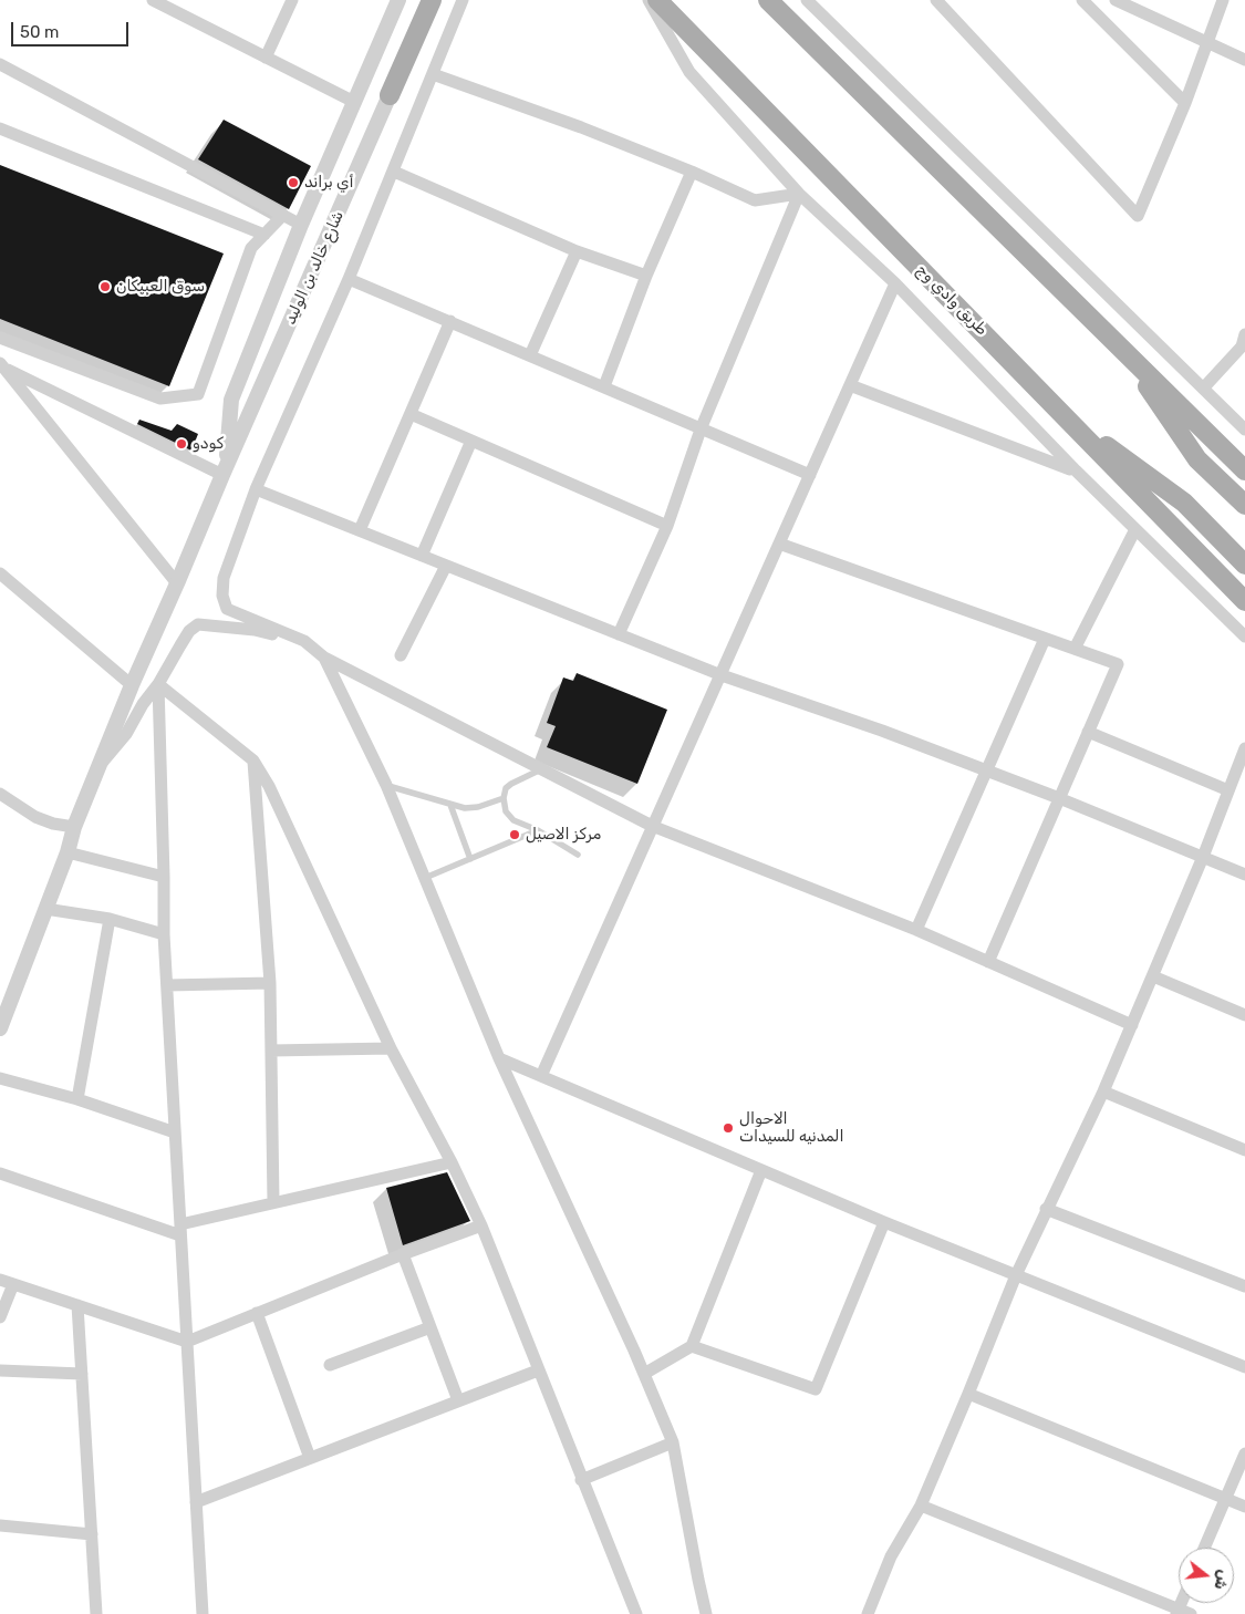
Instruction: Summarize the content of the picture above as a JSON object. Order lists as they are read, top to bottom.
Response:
{
  "streets": {
    "main road": ["شارع خالد بن الوليد", "طريق وادي وج"]
  },
  "places": [
    "أي براند",
    "سوق العبيكان",
    "كودو",
    "مركز الاصيل",
    "الاحوال المدنيه للسيدات"
  ],
  "scale_bar": "50 m",
  "north": "right"
}
